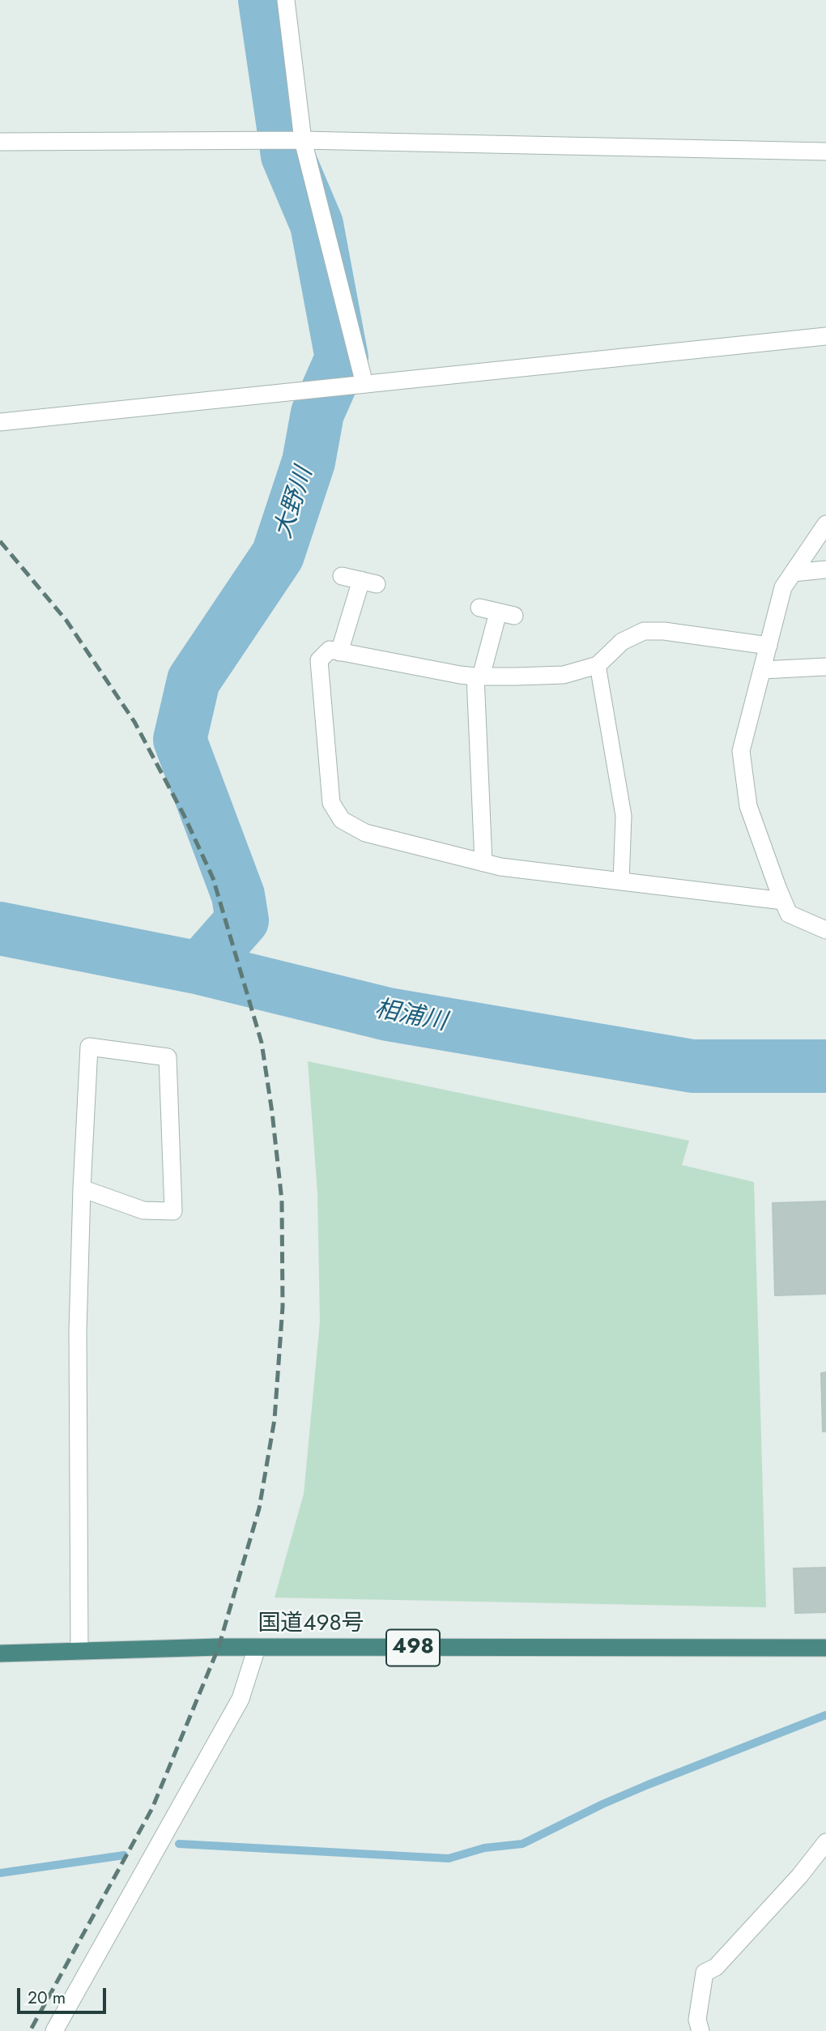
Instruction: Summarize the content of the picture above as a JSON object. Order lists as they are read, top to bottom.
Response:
{
  "streets": {
    "highway": ["国道498号", "498"]
  },
  "water": ["大野川", "相浦川"],
  "scale_bar": "20 m"
}
